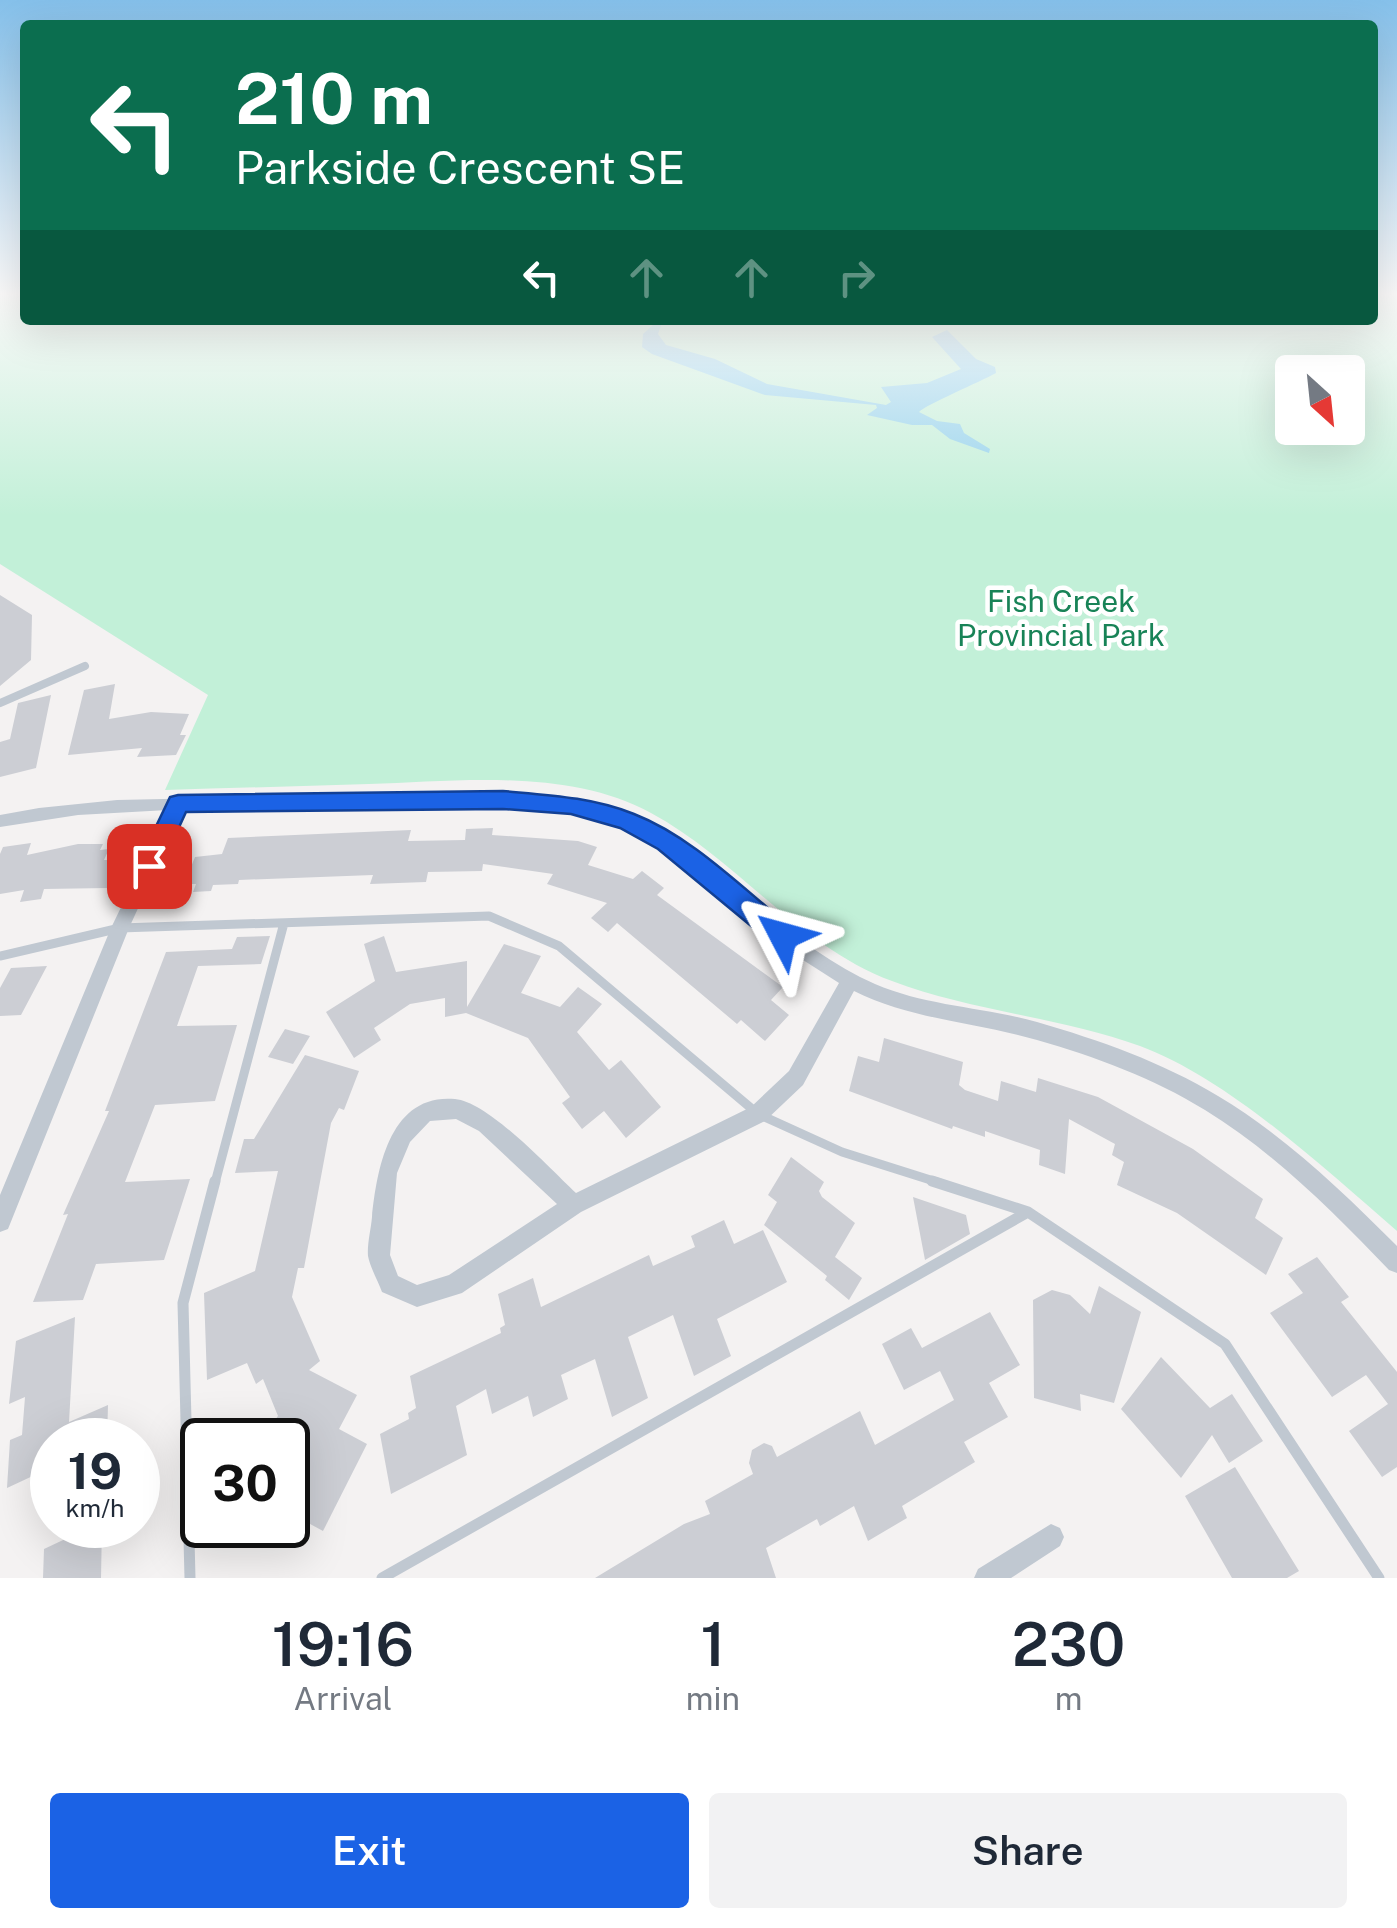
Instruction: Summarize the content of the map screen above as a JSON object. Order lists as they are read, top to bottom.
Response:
{
  "parks": ["Fish Creek Provincial Park"],
  "north": "bottom right",
  "page": {
    "turn": ["210 m", "Parkside Crescent SE"],
    "speed": "19 km/h",
    "limit": "30",
    "eta": [
      "19:16",
      "Arrival",
      "1",
      "min",
      "230",
      "m"
    ],
    "buttons": ["Exit", "Share"]
  }
}
